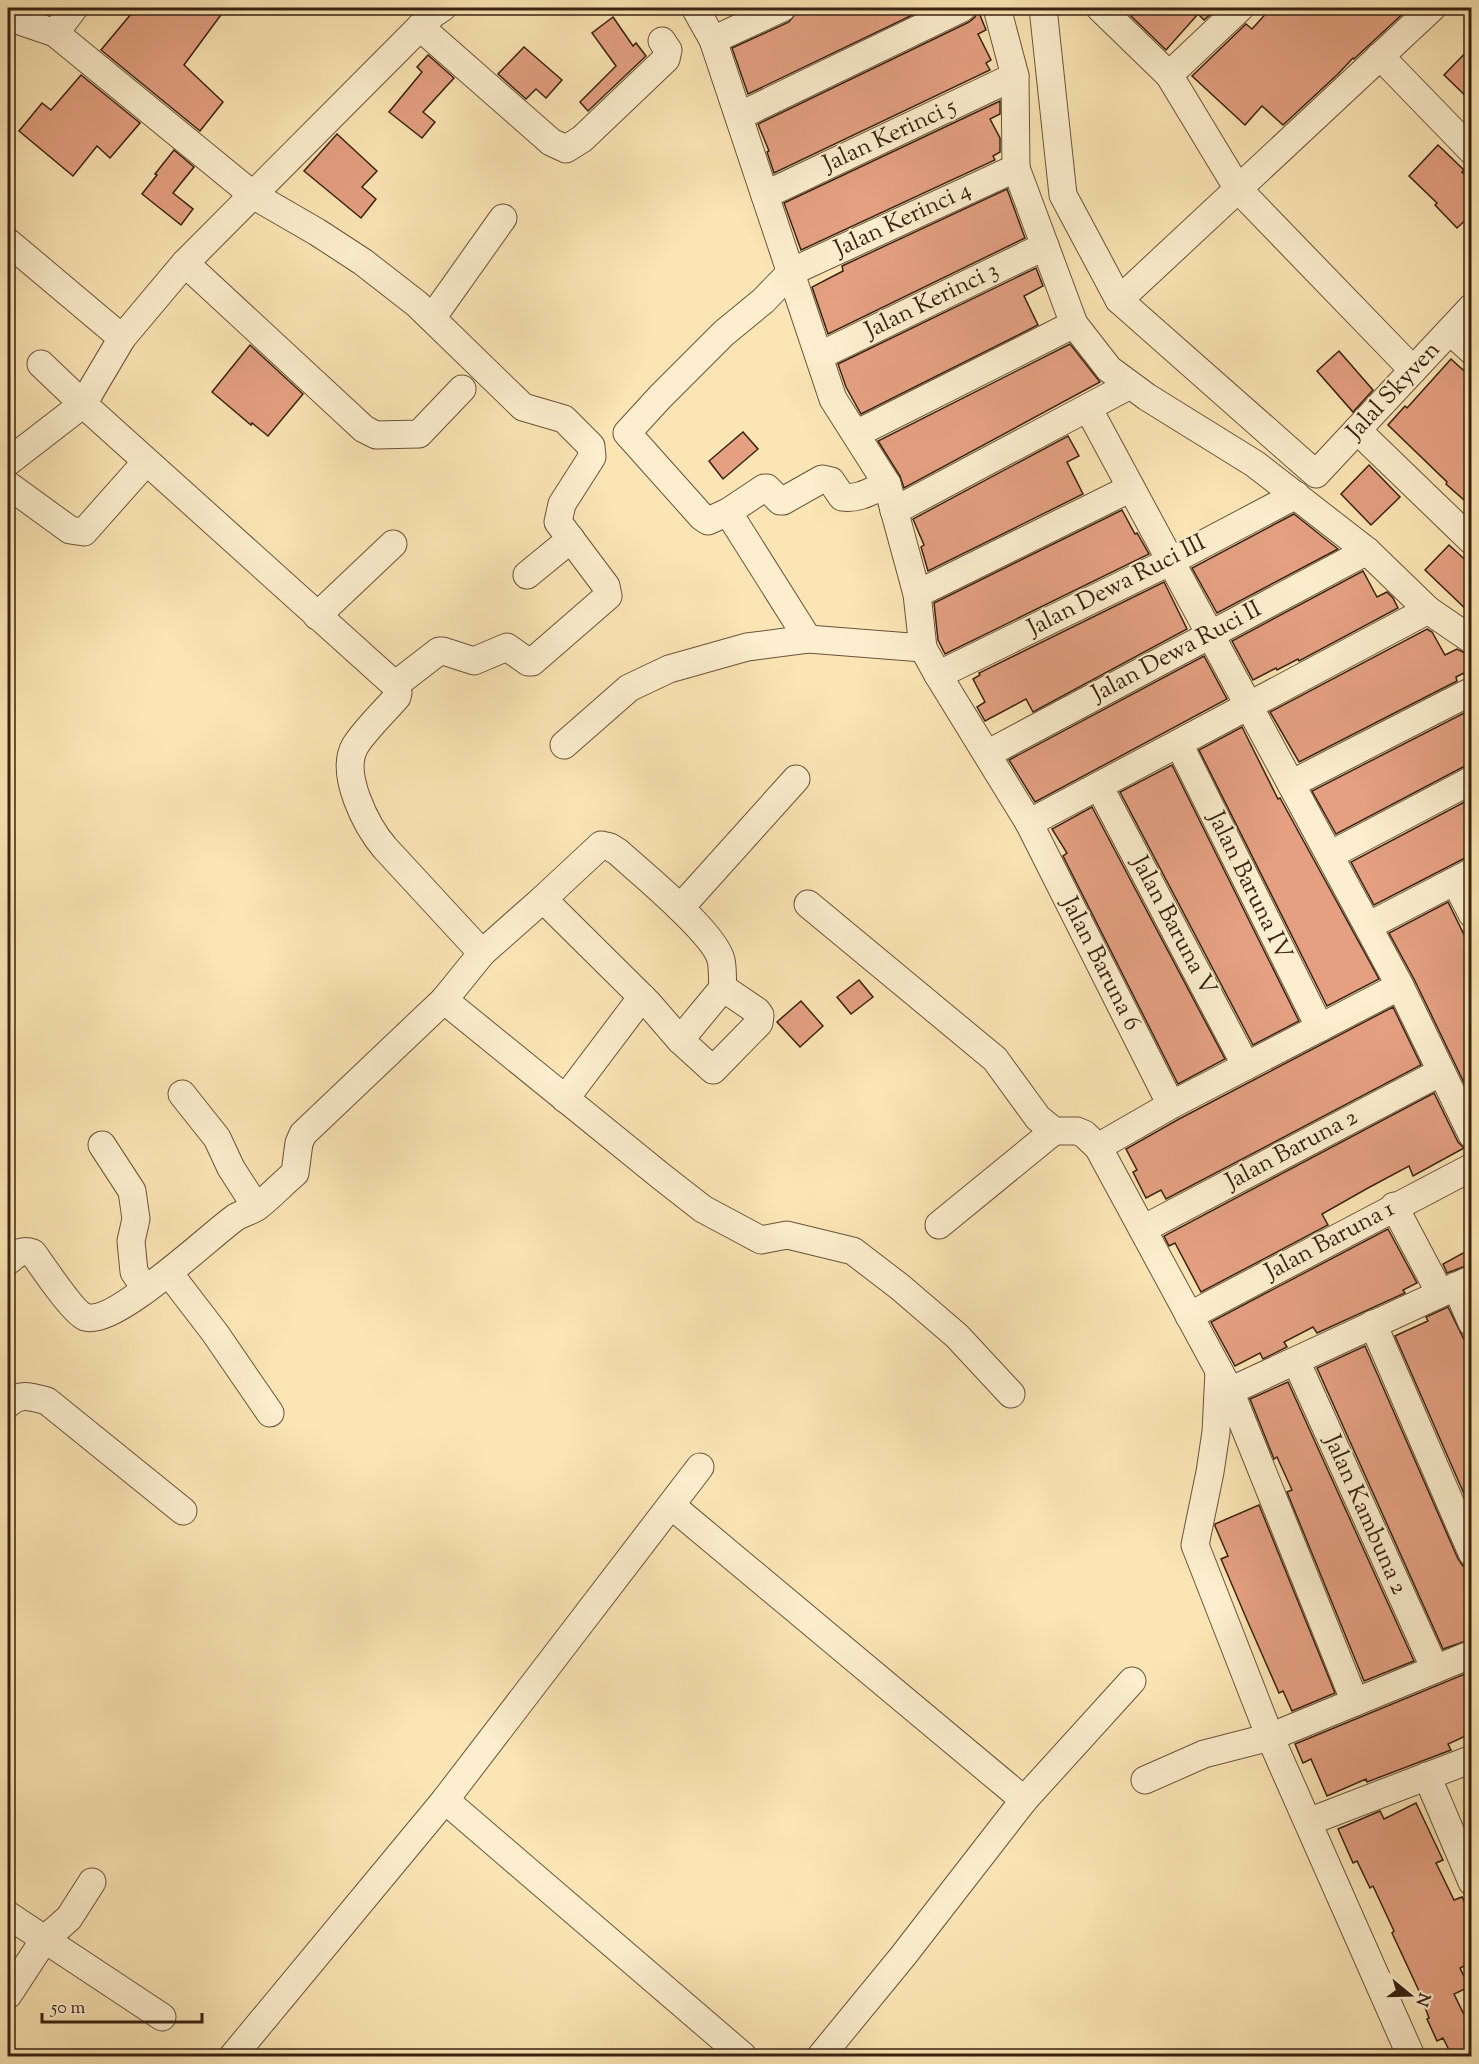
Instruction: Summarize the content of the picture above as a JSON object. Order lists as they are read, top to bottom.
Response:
{
  "streets": {
    "street": [
      "Jalan Kerinci 5",
      "Jalan Kerinci 4",
      "Jalan Kerinci 3",
      "Jalal Skyven",
      "Jalan Dewa Ruci III",
      "Jalan Dewa Ruci II",
      "Jalan Baruna IV",
      "Jalan Baruna V",
      "Jalan Baruna 6",
      "Jalan Baruna 2",
      "Jalan Baruna 1",
      "Jalan Kambuna 2"
    ]
  },
  "crossings": [
    ["Jalan Dewa Ruci III", "Jalan Baruna 6"],
    ["Jalan Dewa Ruci II", "Jalan Baruna 6"]
  ],
  "scale_bar": "50 m",
  "north": "right"
}
